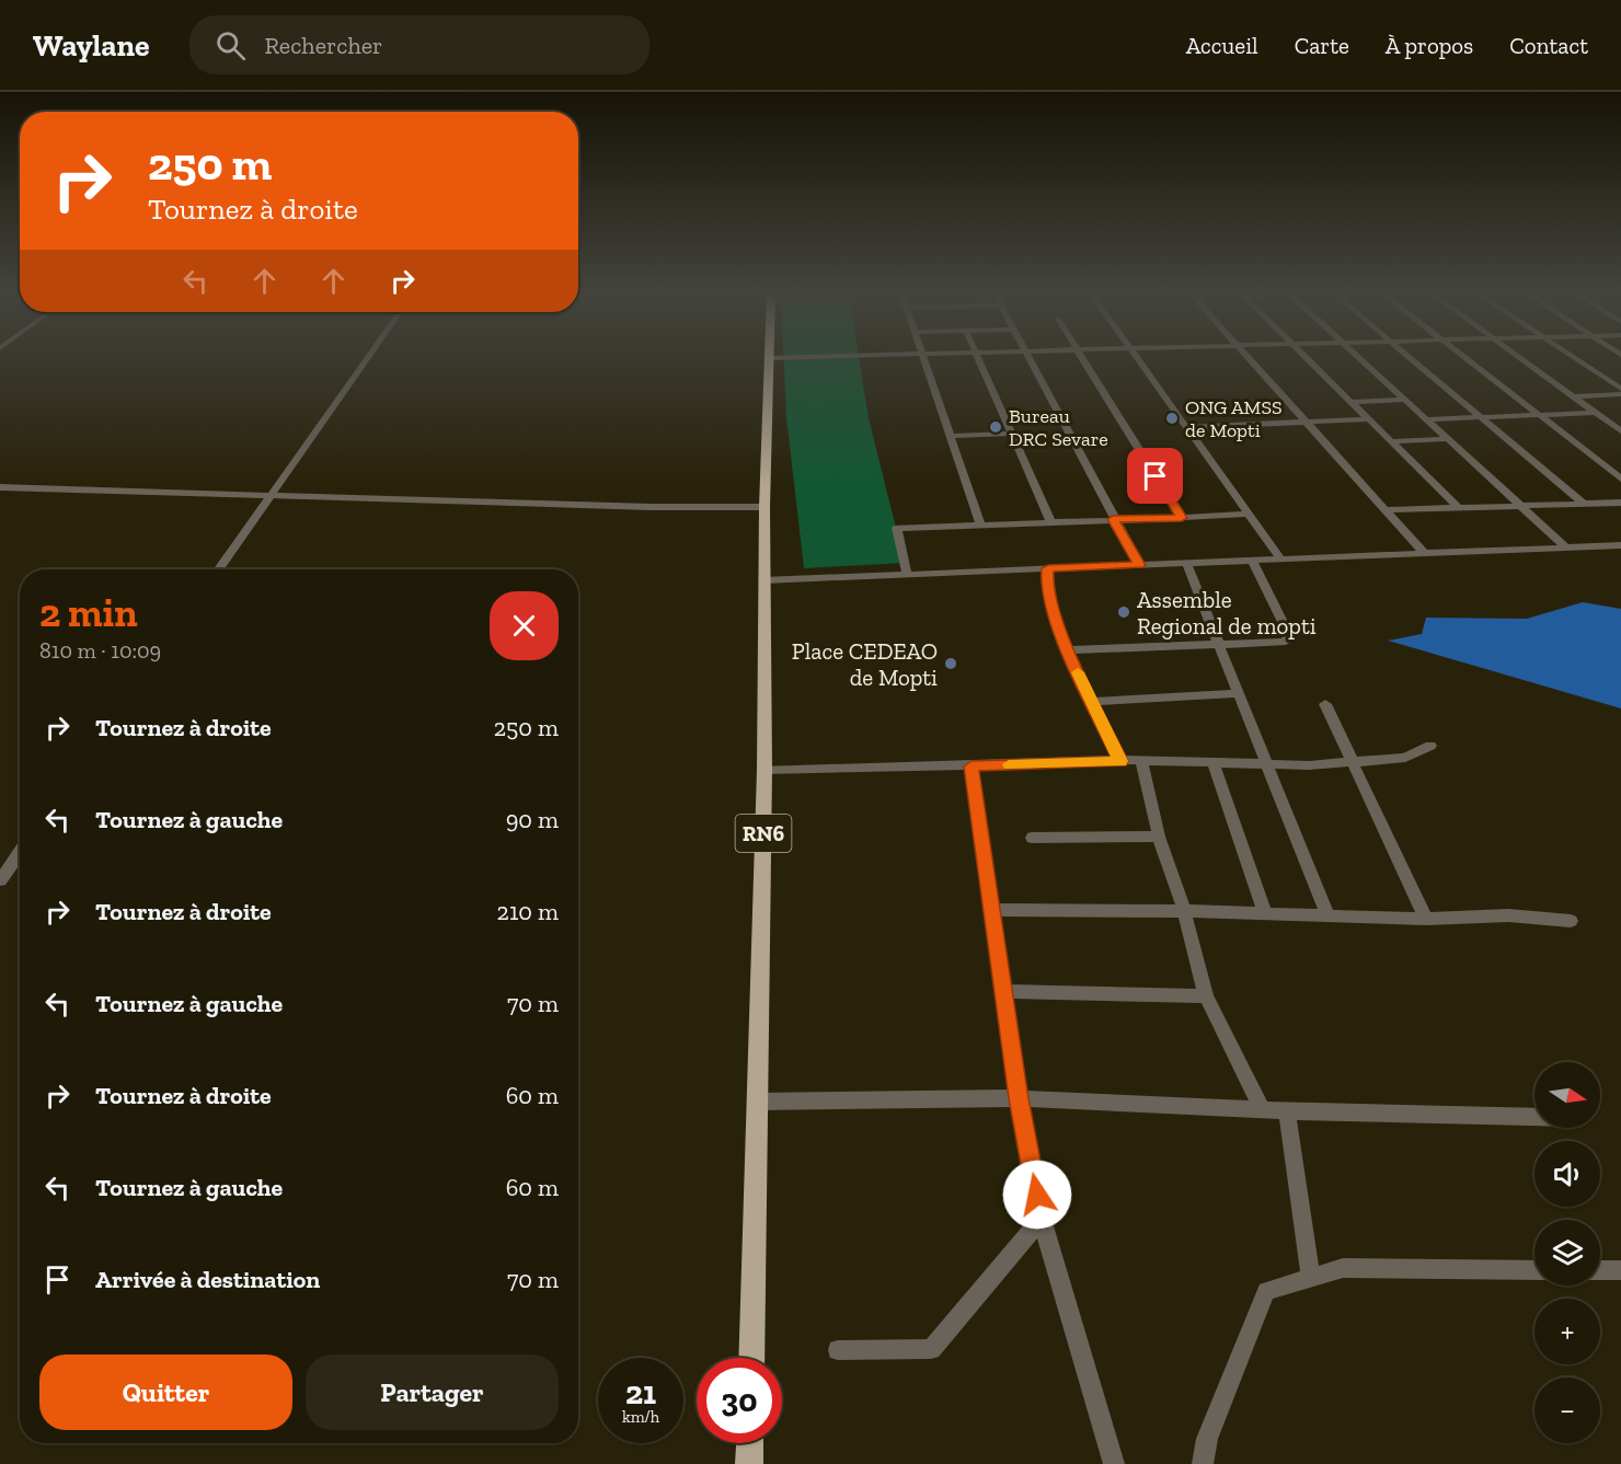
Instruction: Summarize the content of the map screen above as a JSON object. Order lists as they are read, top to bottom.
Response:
{
  "streets": {
    "main road": ["RN6"]
  },
  "places": [
    "ONG AMSS de Mopti",
    "Bureau DRC Sevare",
    "Assemble Regional de mopti",
    "Place CEDEAO de Mopti"
  ],
  "north": "right",
  "page": {
    "header": "Waylane",
    "search": "Rechercher",
    "nav": [
      "Accueil",
      "Carte",
      "À propos",
      "Contact"
    ],
    "turn": ["250 m", "Tournez à droite"],
    "heading": ["2 min", "810 m · 10:09"],
    "list": [
      {
        "name": "Tournez à droite",
        "value": "250 m"
      },
      {
        "name": "Tournez à gauche",
        "value": "90 m"
      },
      {
        "name": "Tournez à droite",
        "value": "210 m"
      },
      {
        "name": "Tournez à gauche",
        "value": "70 m"
      },
      {
        "name": "Tournez à droite",
        "value": "60 m"
      },
      {
        "name": "Tournez à gauche",
        "value": "60 m"
      },
      {
        "name": "Arrivée à destination",
        "value": "70 m"
      }
    ],
    "map_buttons": ["+", "−"],
    "buttons": ["Quitter", "Partager"],
    "speed": "21 km/h",
    "limit": "30"
  }
}
